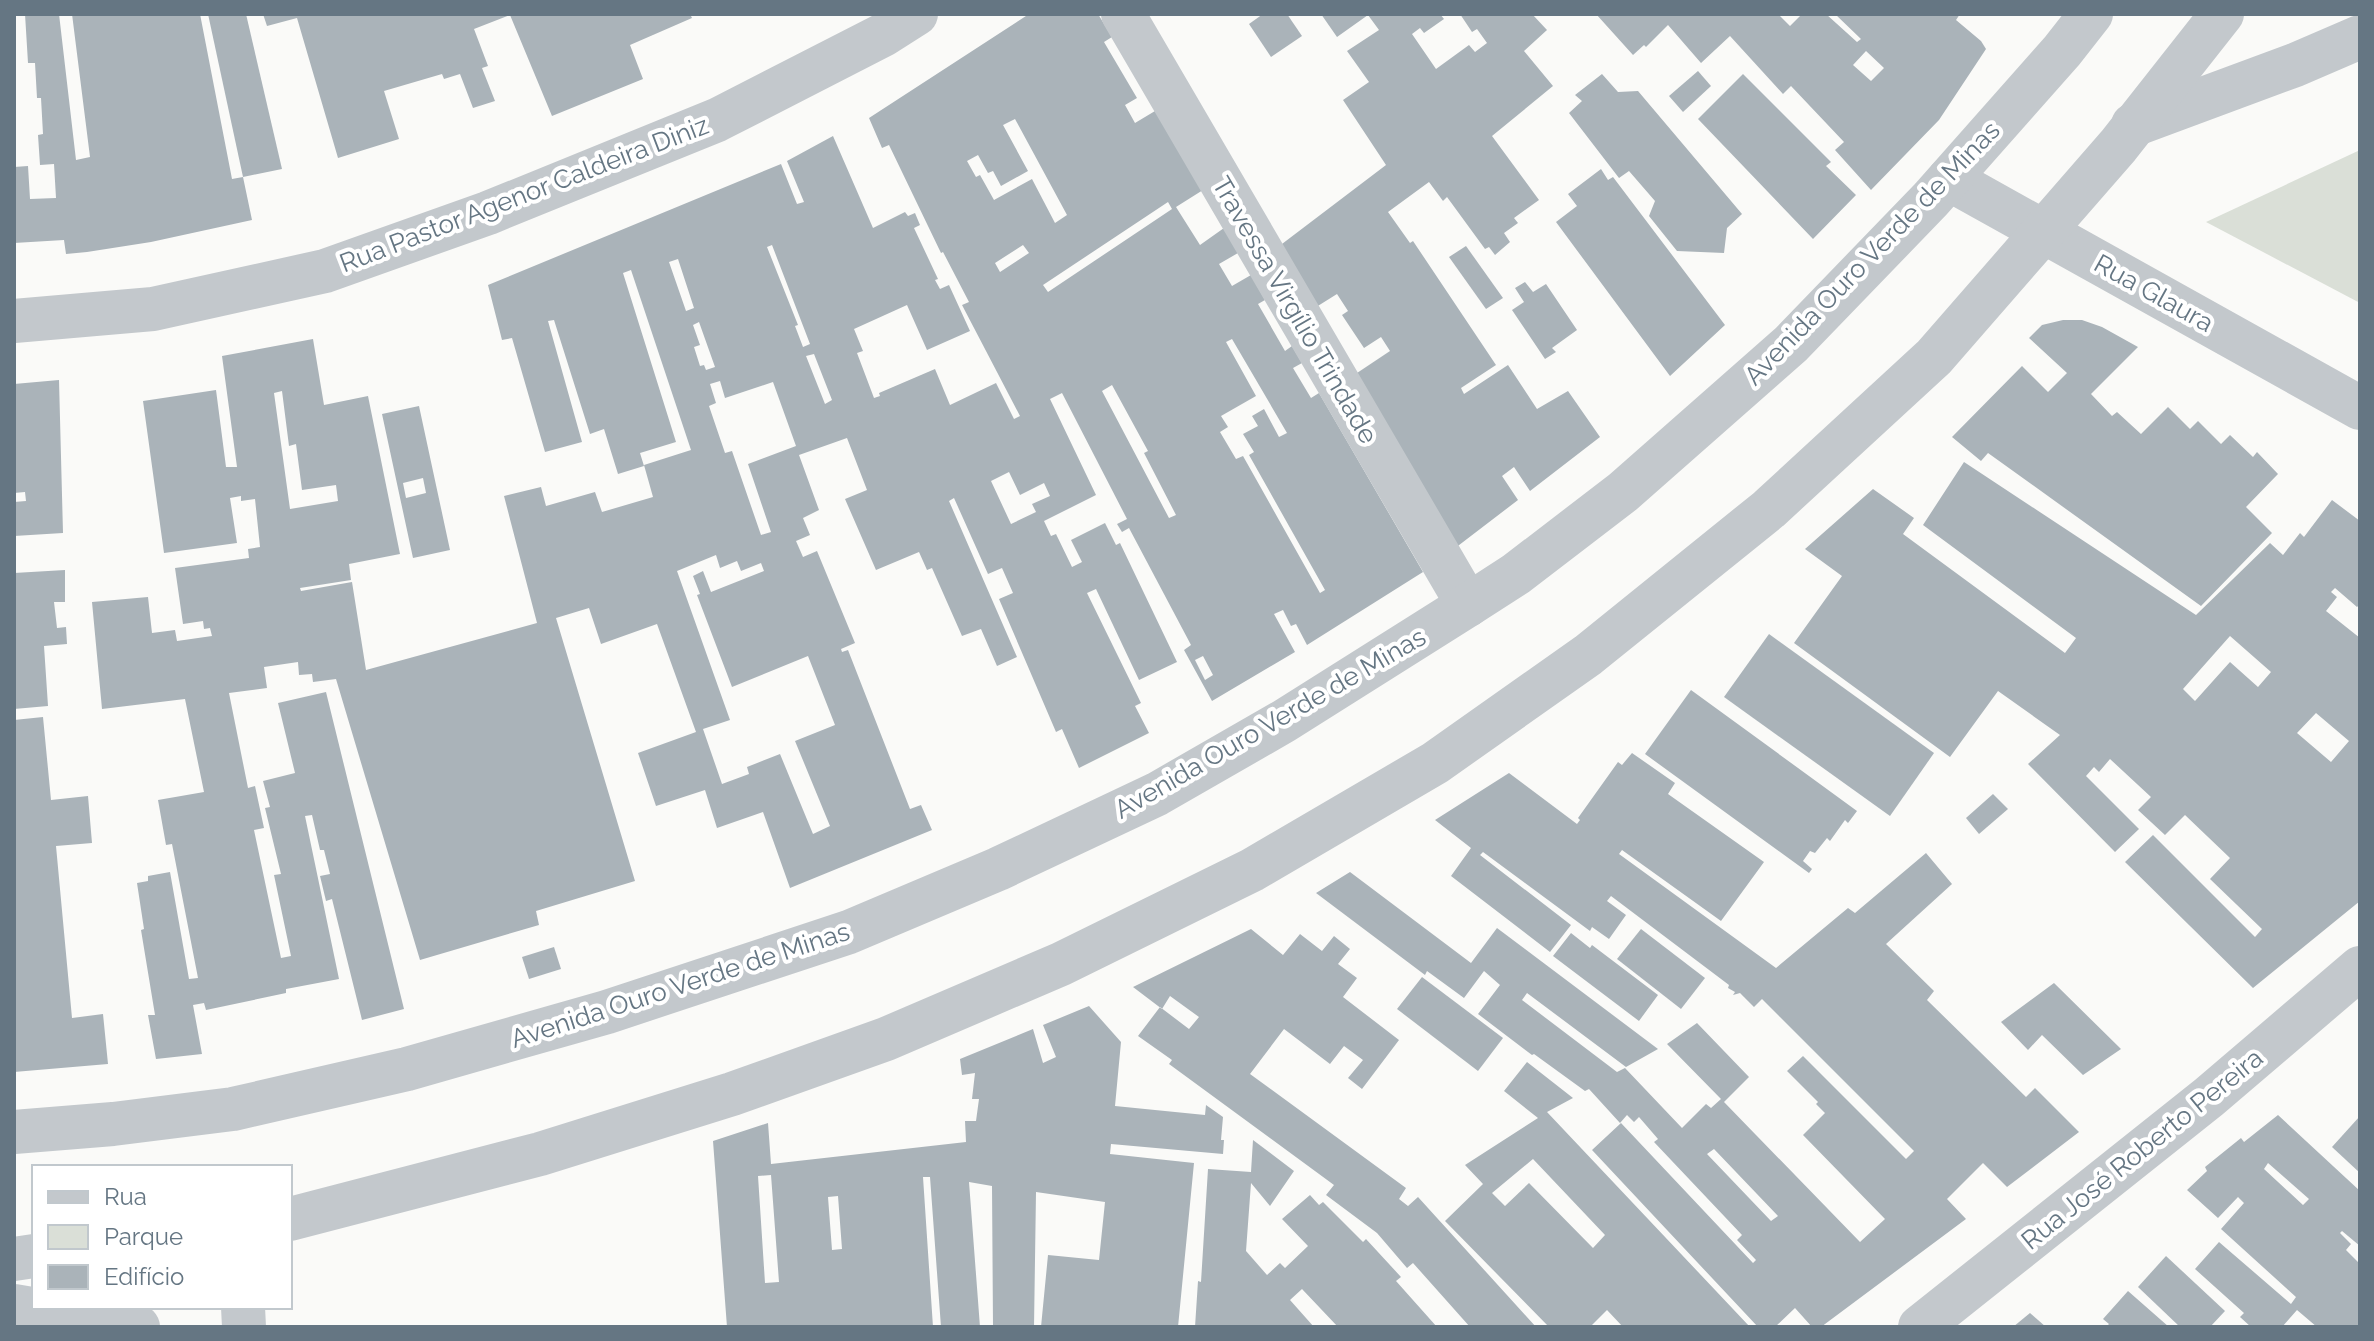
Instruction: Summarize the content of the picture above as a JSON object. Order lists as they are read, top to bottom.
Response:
{
  "streets": {
    "street": [
      "Rua Pastor Agenor Caldeira Diniz",
      "Avenida Ouro Verde de Minas",
      "Rua Glaura",
      "Travessa Virgílio Trindade",
      "Rua José Roberto Pereira"
    ]
  },
  "crossings": [
    ["Avenida Ouro Verde de Minas", "Rua Glaura"],
    ["Avenida Ouro Verde de Minas", "Travessa Virgílio Trindade"]
  ],
  "legend": ["Rua", "Parque", "Edifício"]
}
